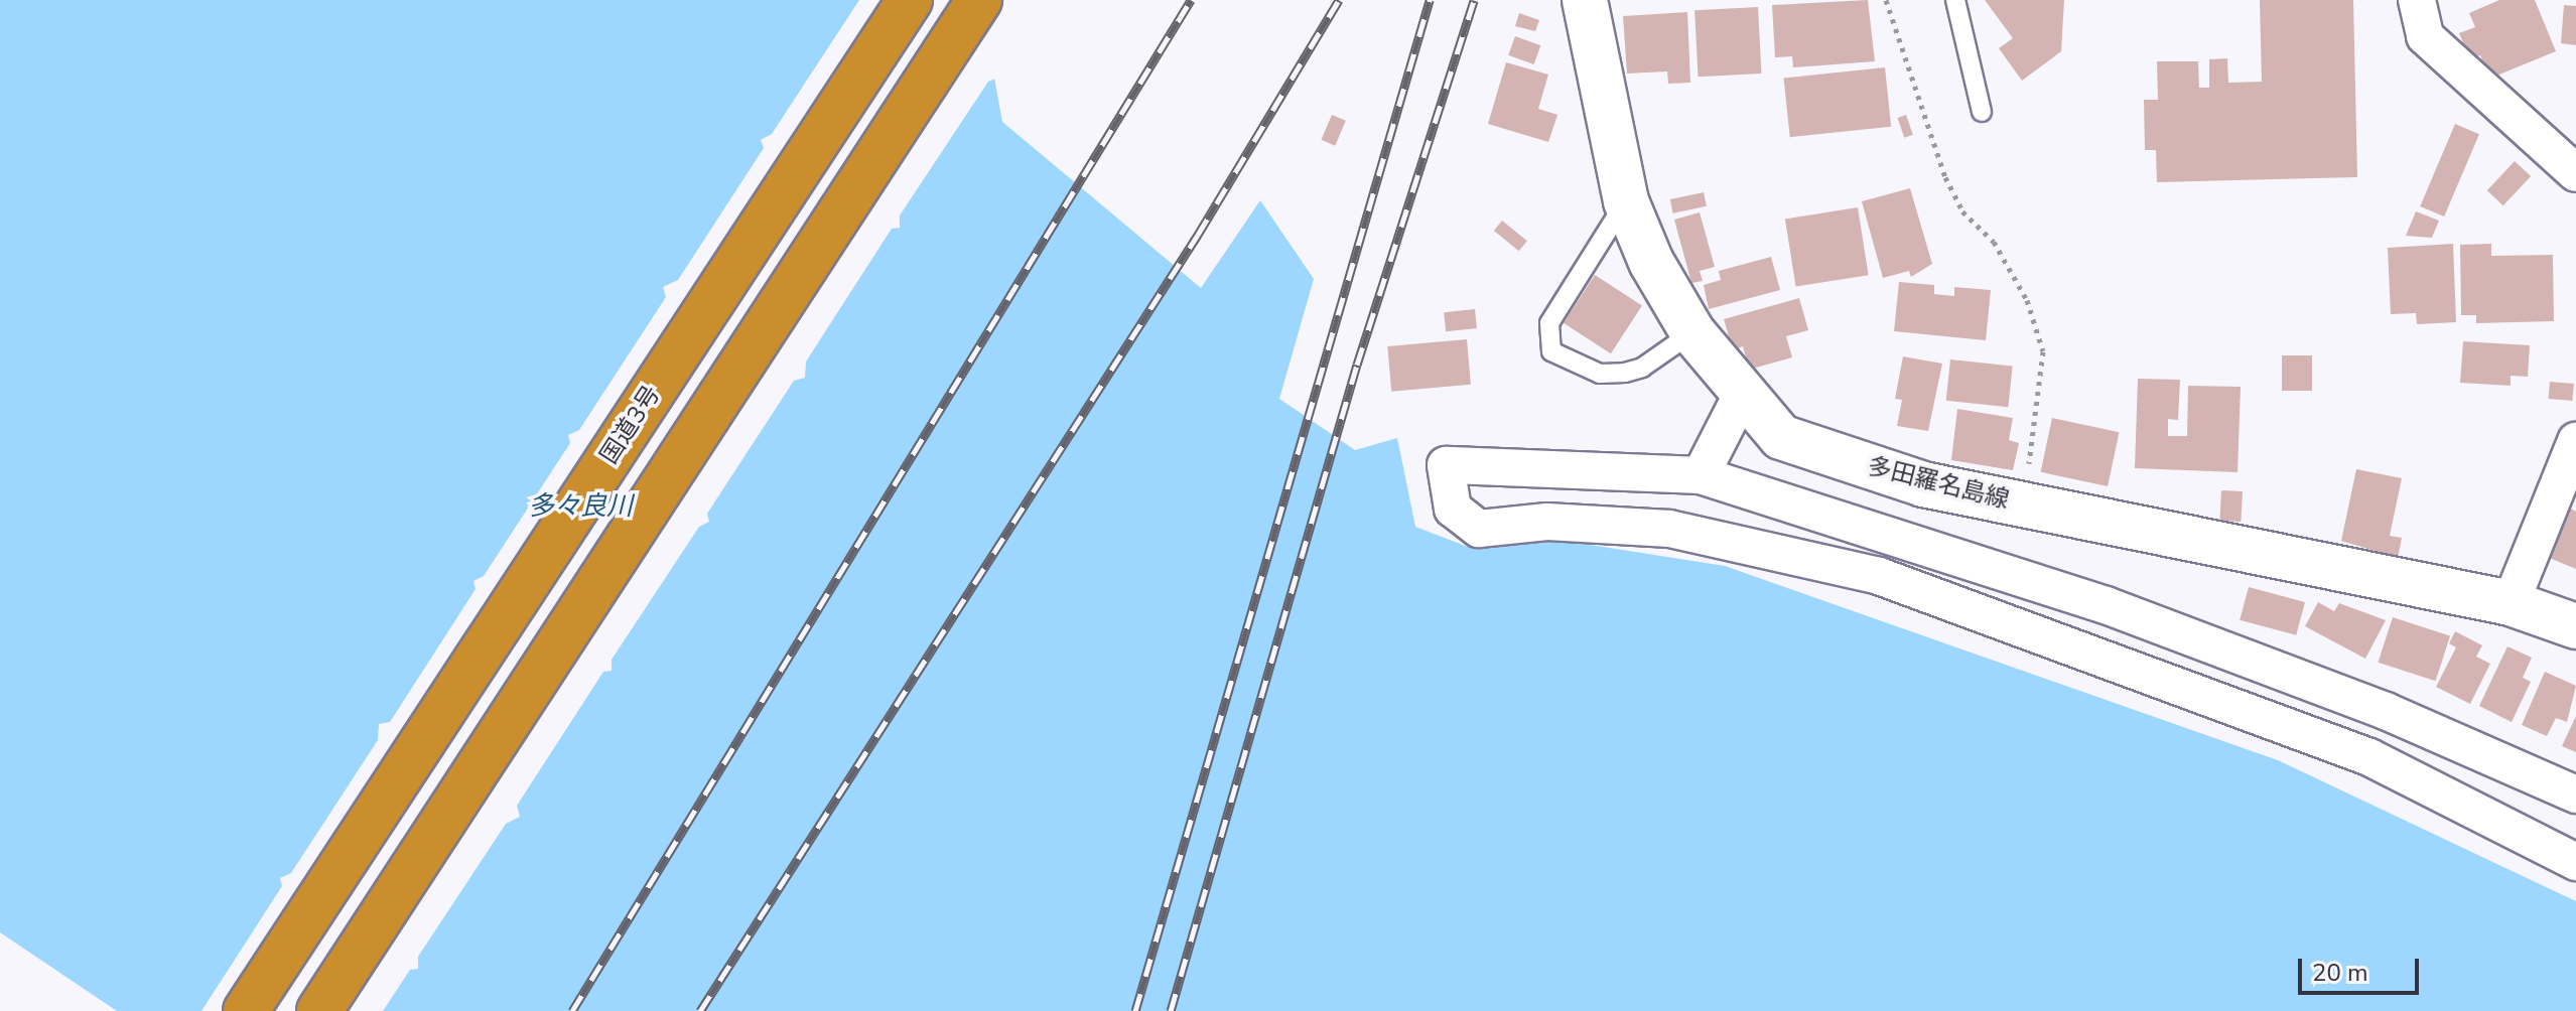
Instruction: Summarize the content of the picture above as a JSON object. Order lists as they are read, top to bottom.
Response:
{
  "streets": {
    "highway": ["国道3号"],
    "main road": ["多田羅名島線"]
  },
  "water": ["多々良川"],
  "scale_bar": "20 m"
}
